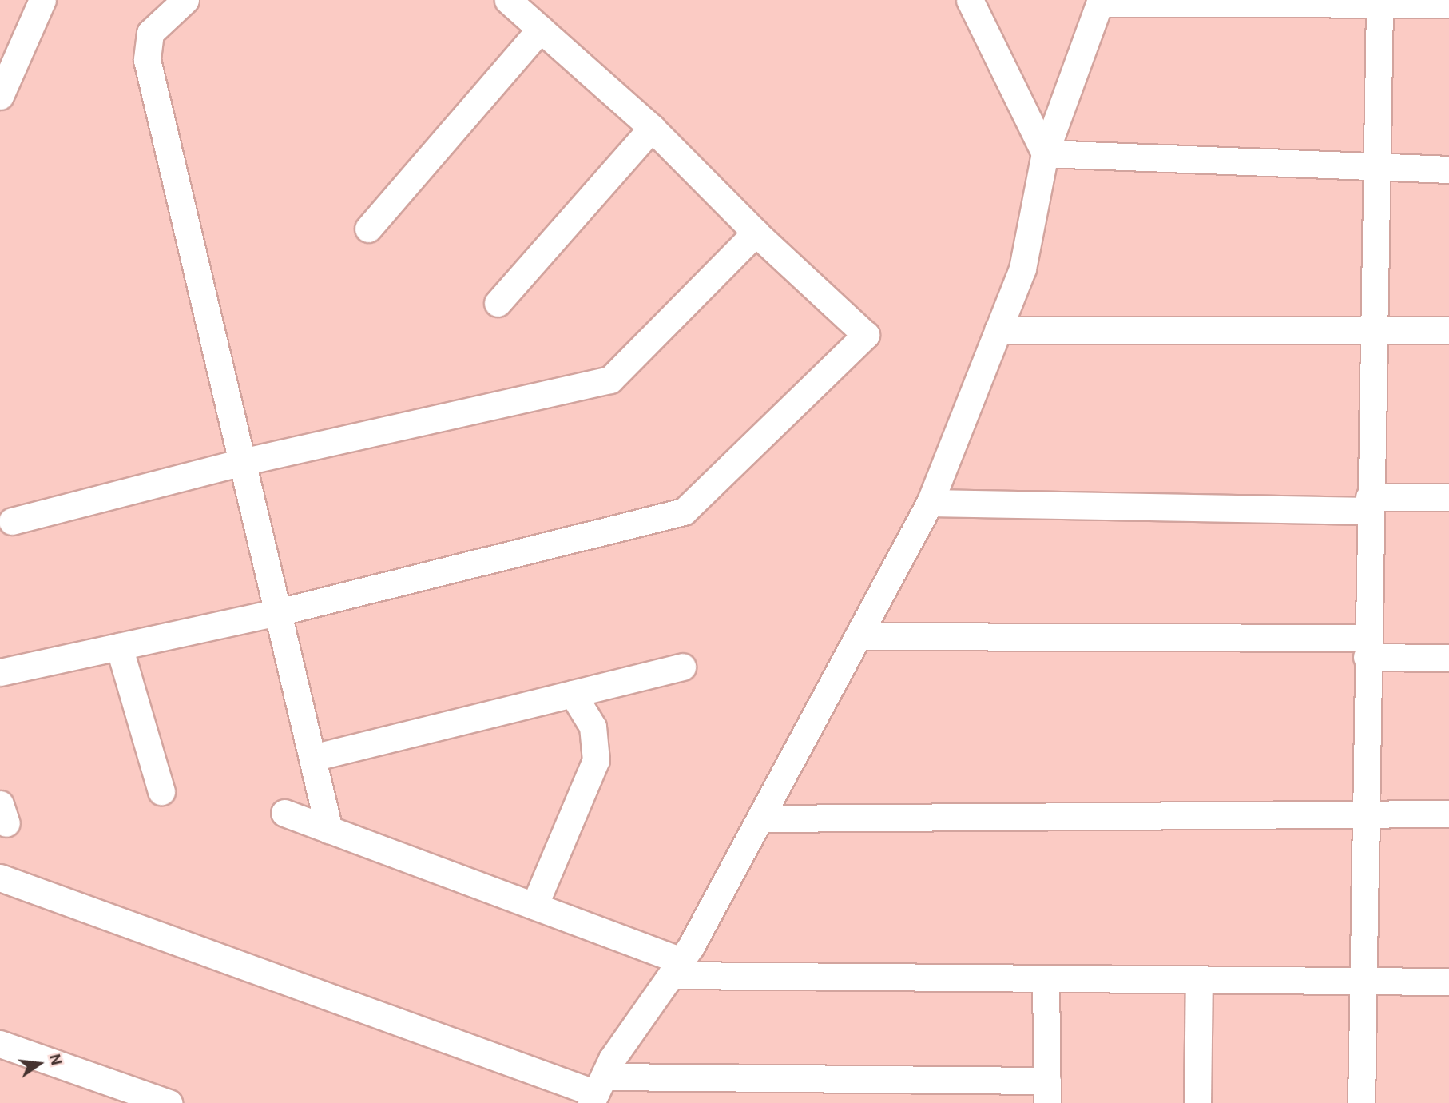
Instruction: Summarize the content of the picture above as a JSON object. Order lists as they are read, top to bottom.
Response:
{
  "north": "right"
}
